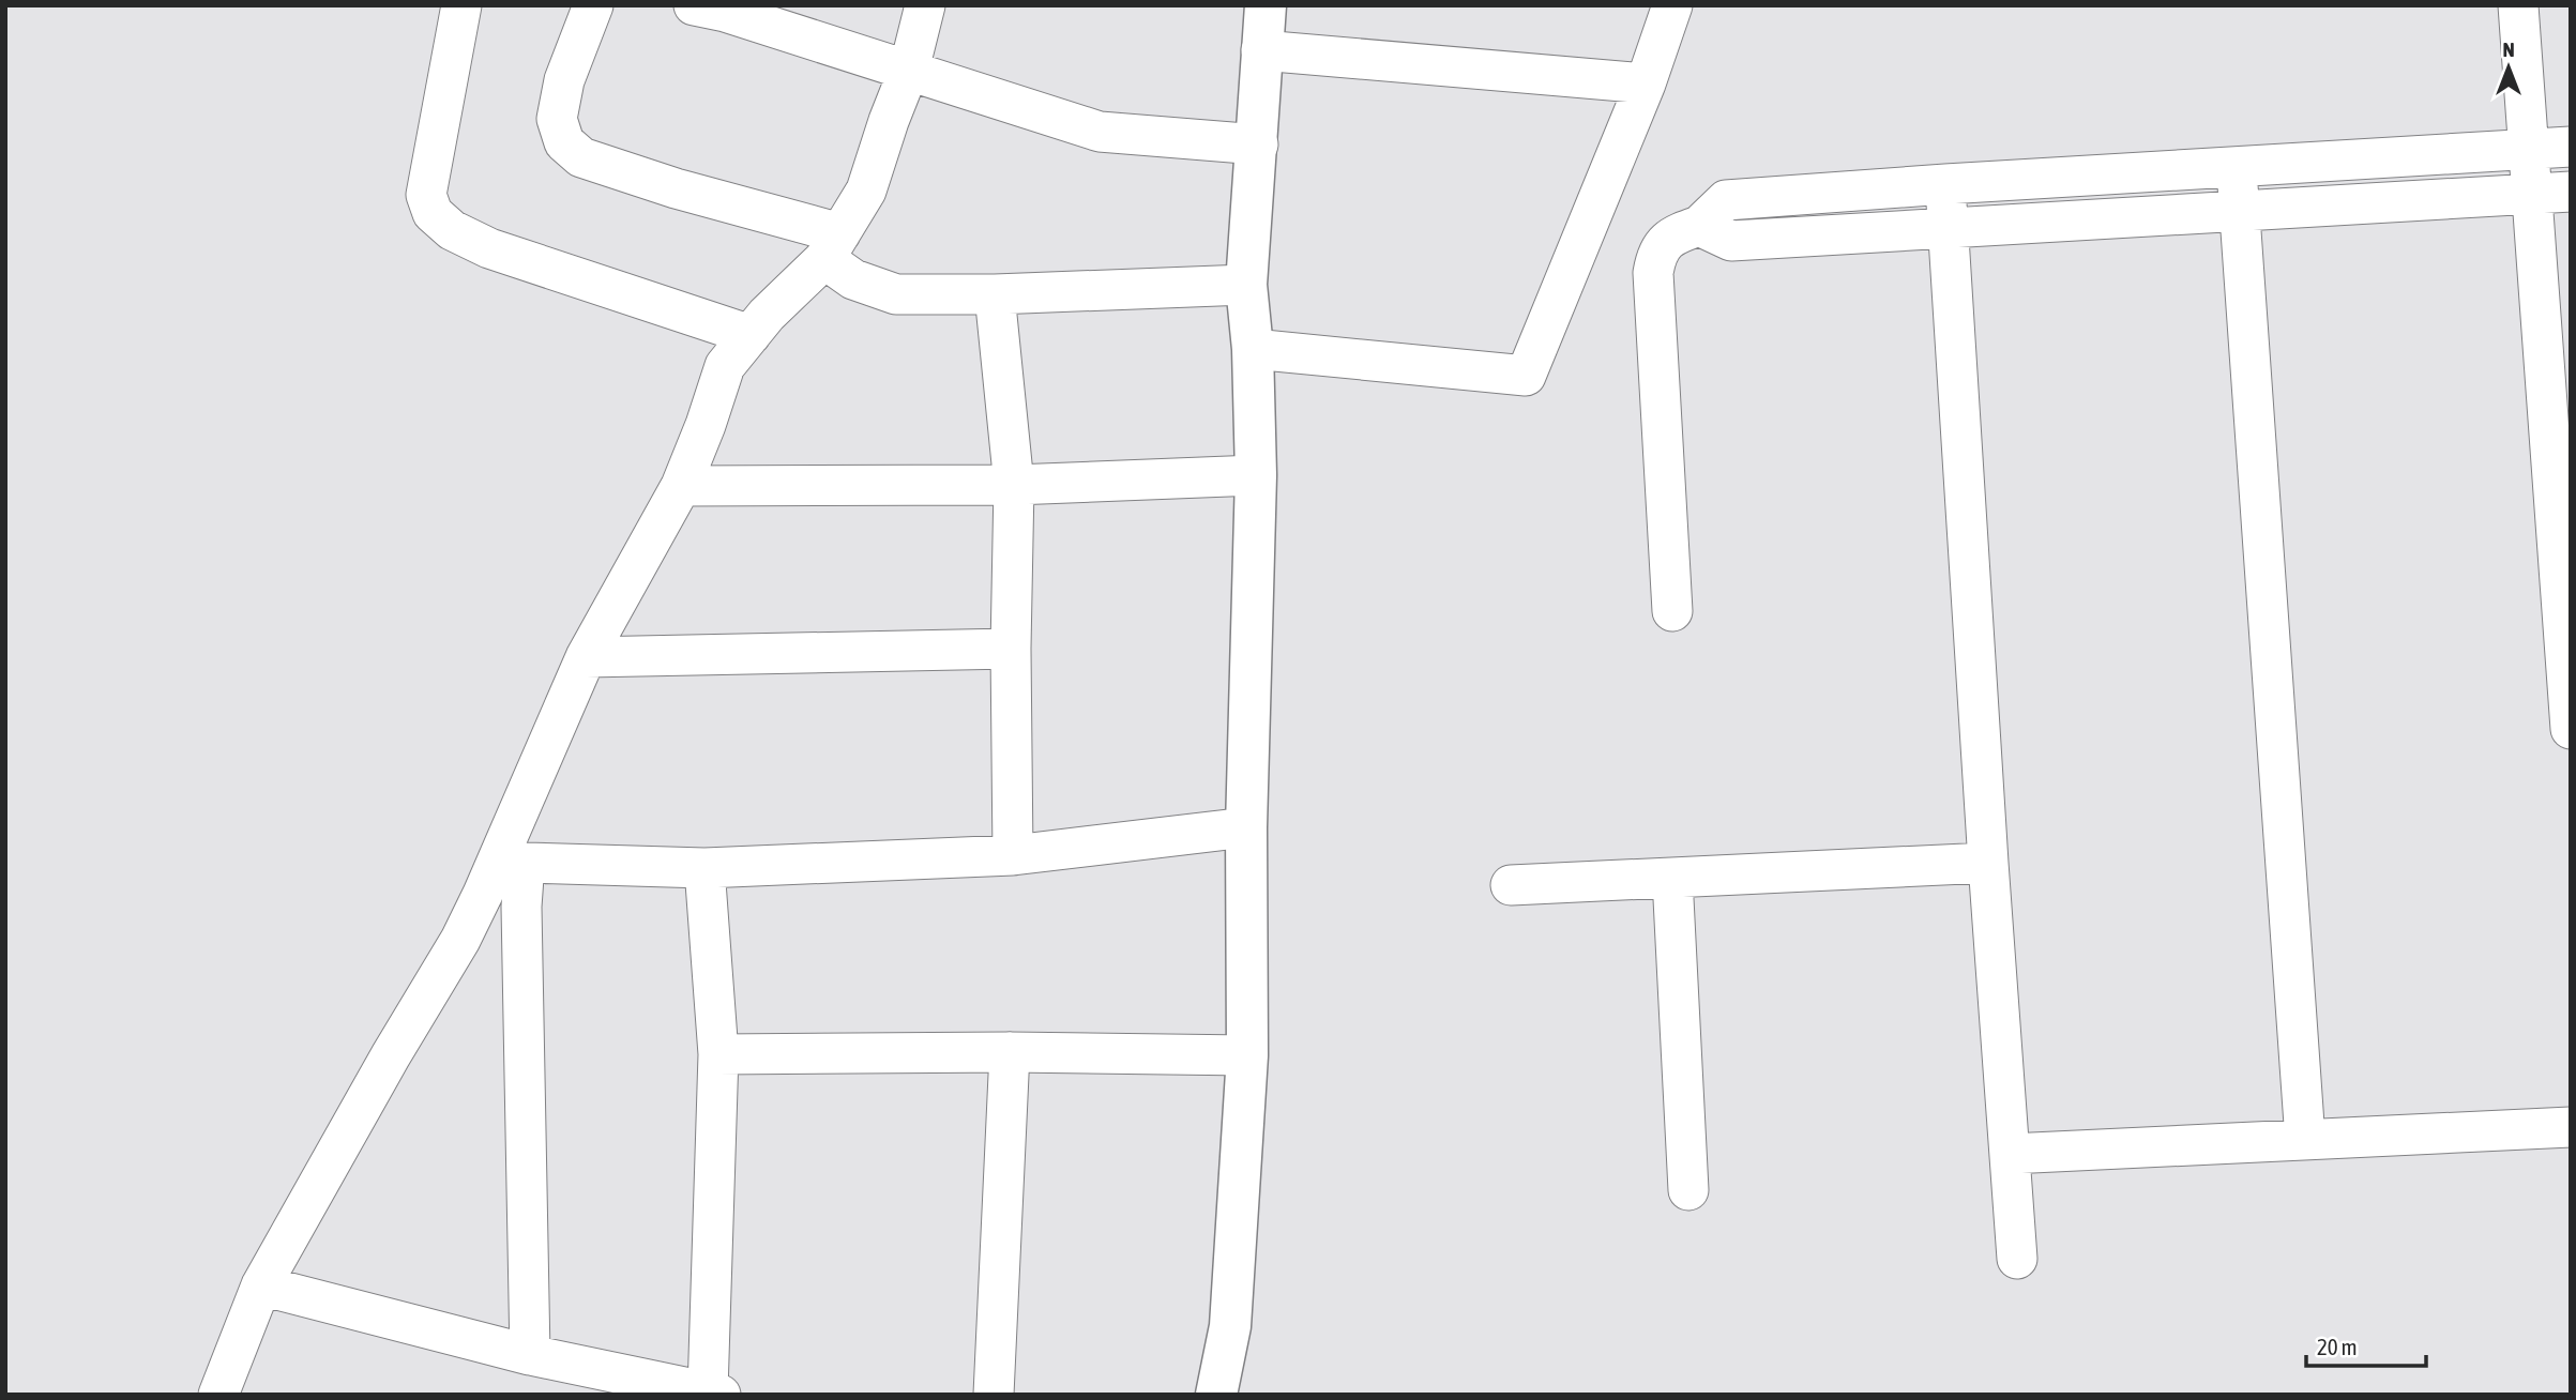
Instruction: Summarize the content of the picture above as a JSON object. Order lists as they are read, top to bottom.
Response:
{
  "scale_bar": "20 m",
  "north": "top"
}
